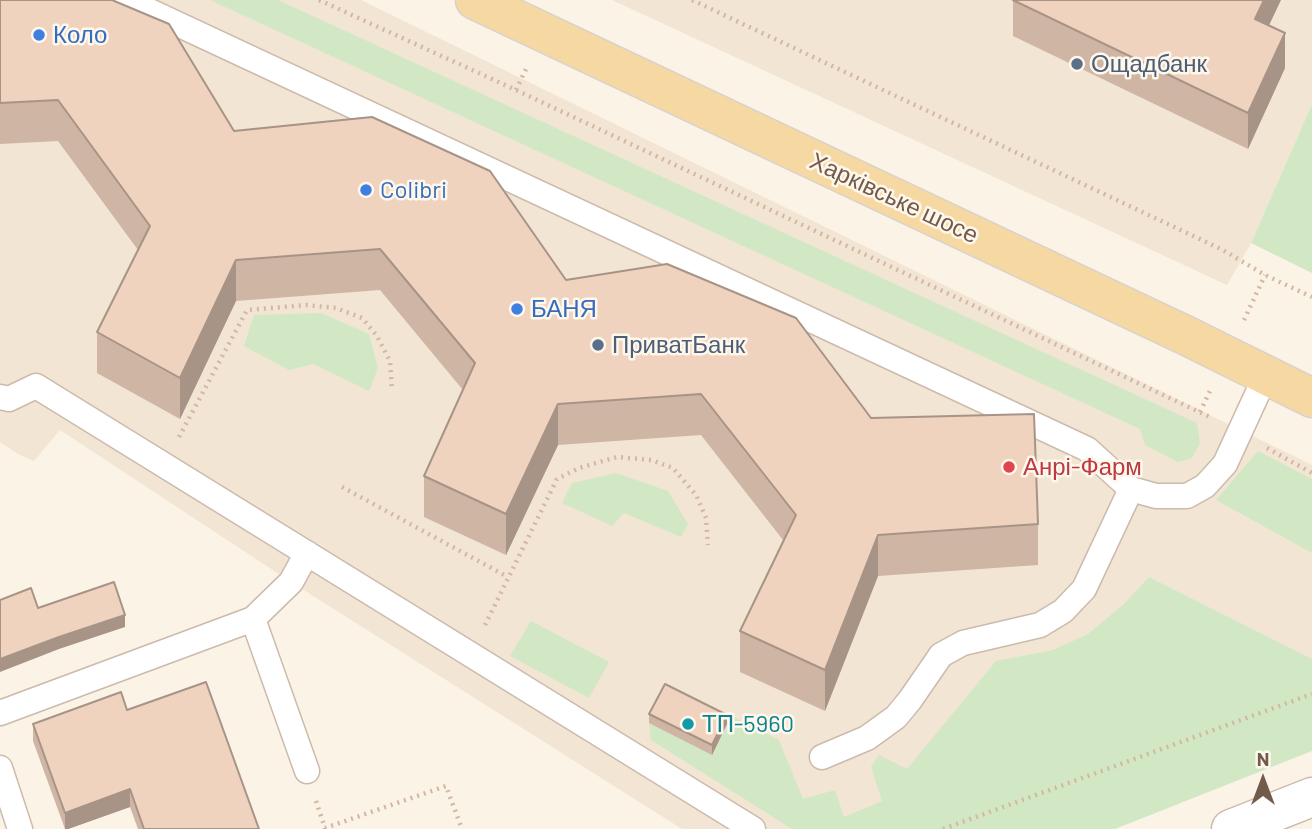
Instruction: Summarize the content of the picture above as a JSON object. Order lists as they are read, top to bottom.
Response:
{
  "streets": {
    "main road": ["Харківське шосе"]
  },
  "places": [
    "Коло",
    "Ощадбанк",
    "Colibri",
    "БАНЯ",
    "ПриватБанк",
    "Анрі-Фарм",
    "ТП-5960"
  ],
  "north": "top"
}
